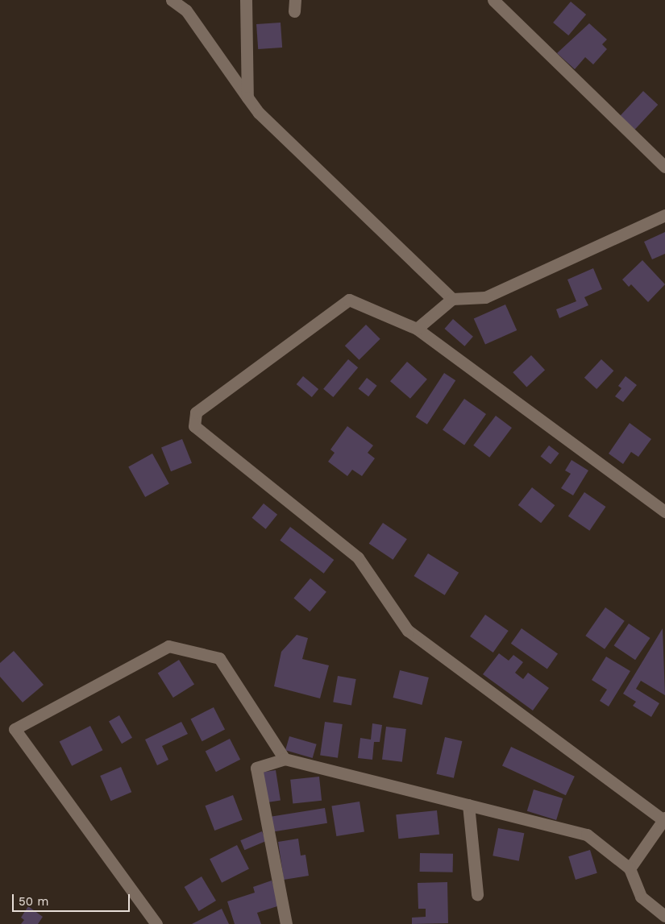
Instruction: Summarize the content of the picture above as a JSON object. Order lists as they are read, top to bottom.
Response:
{
  "scale_bar": "50 m"
}
